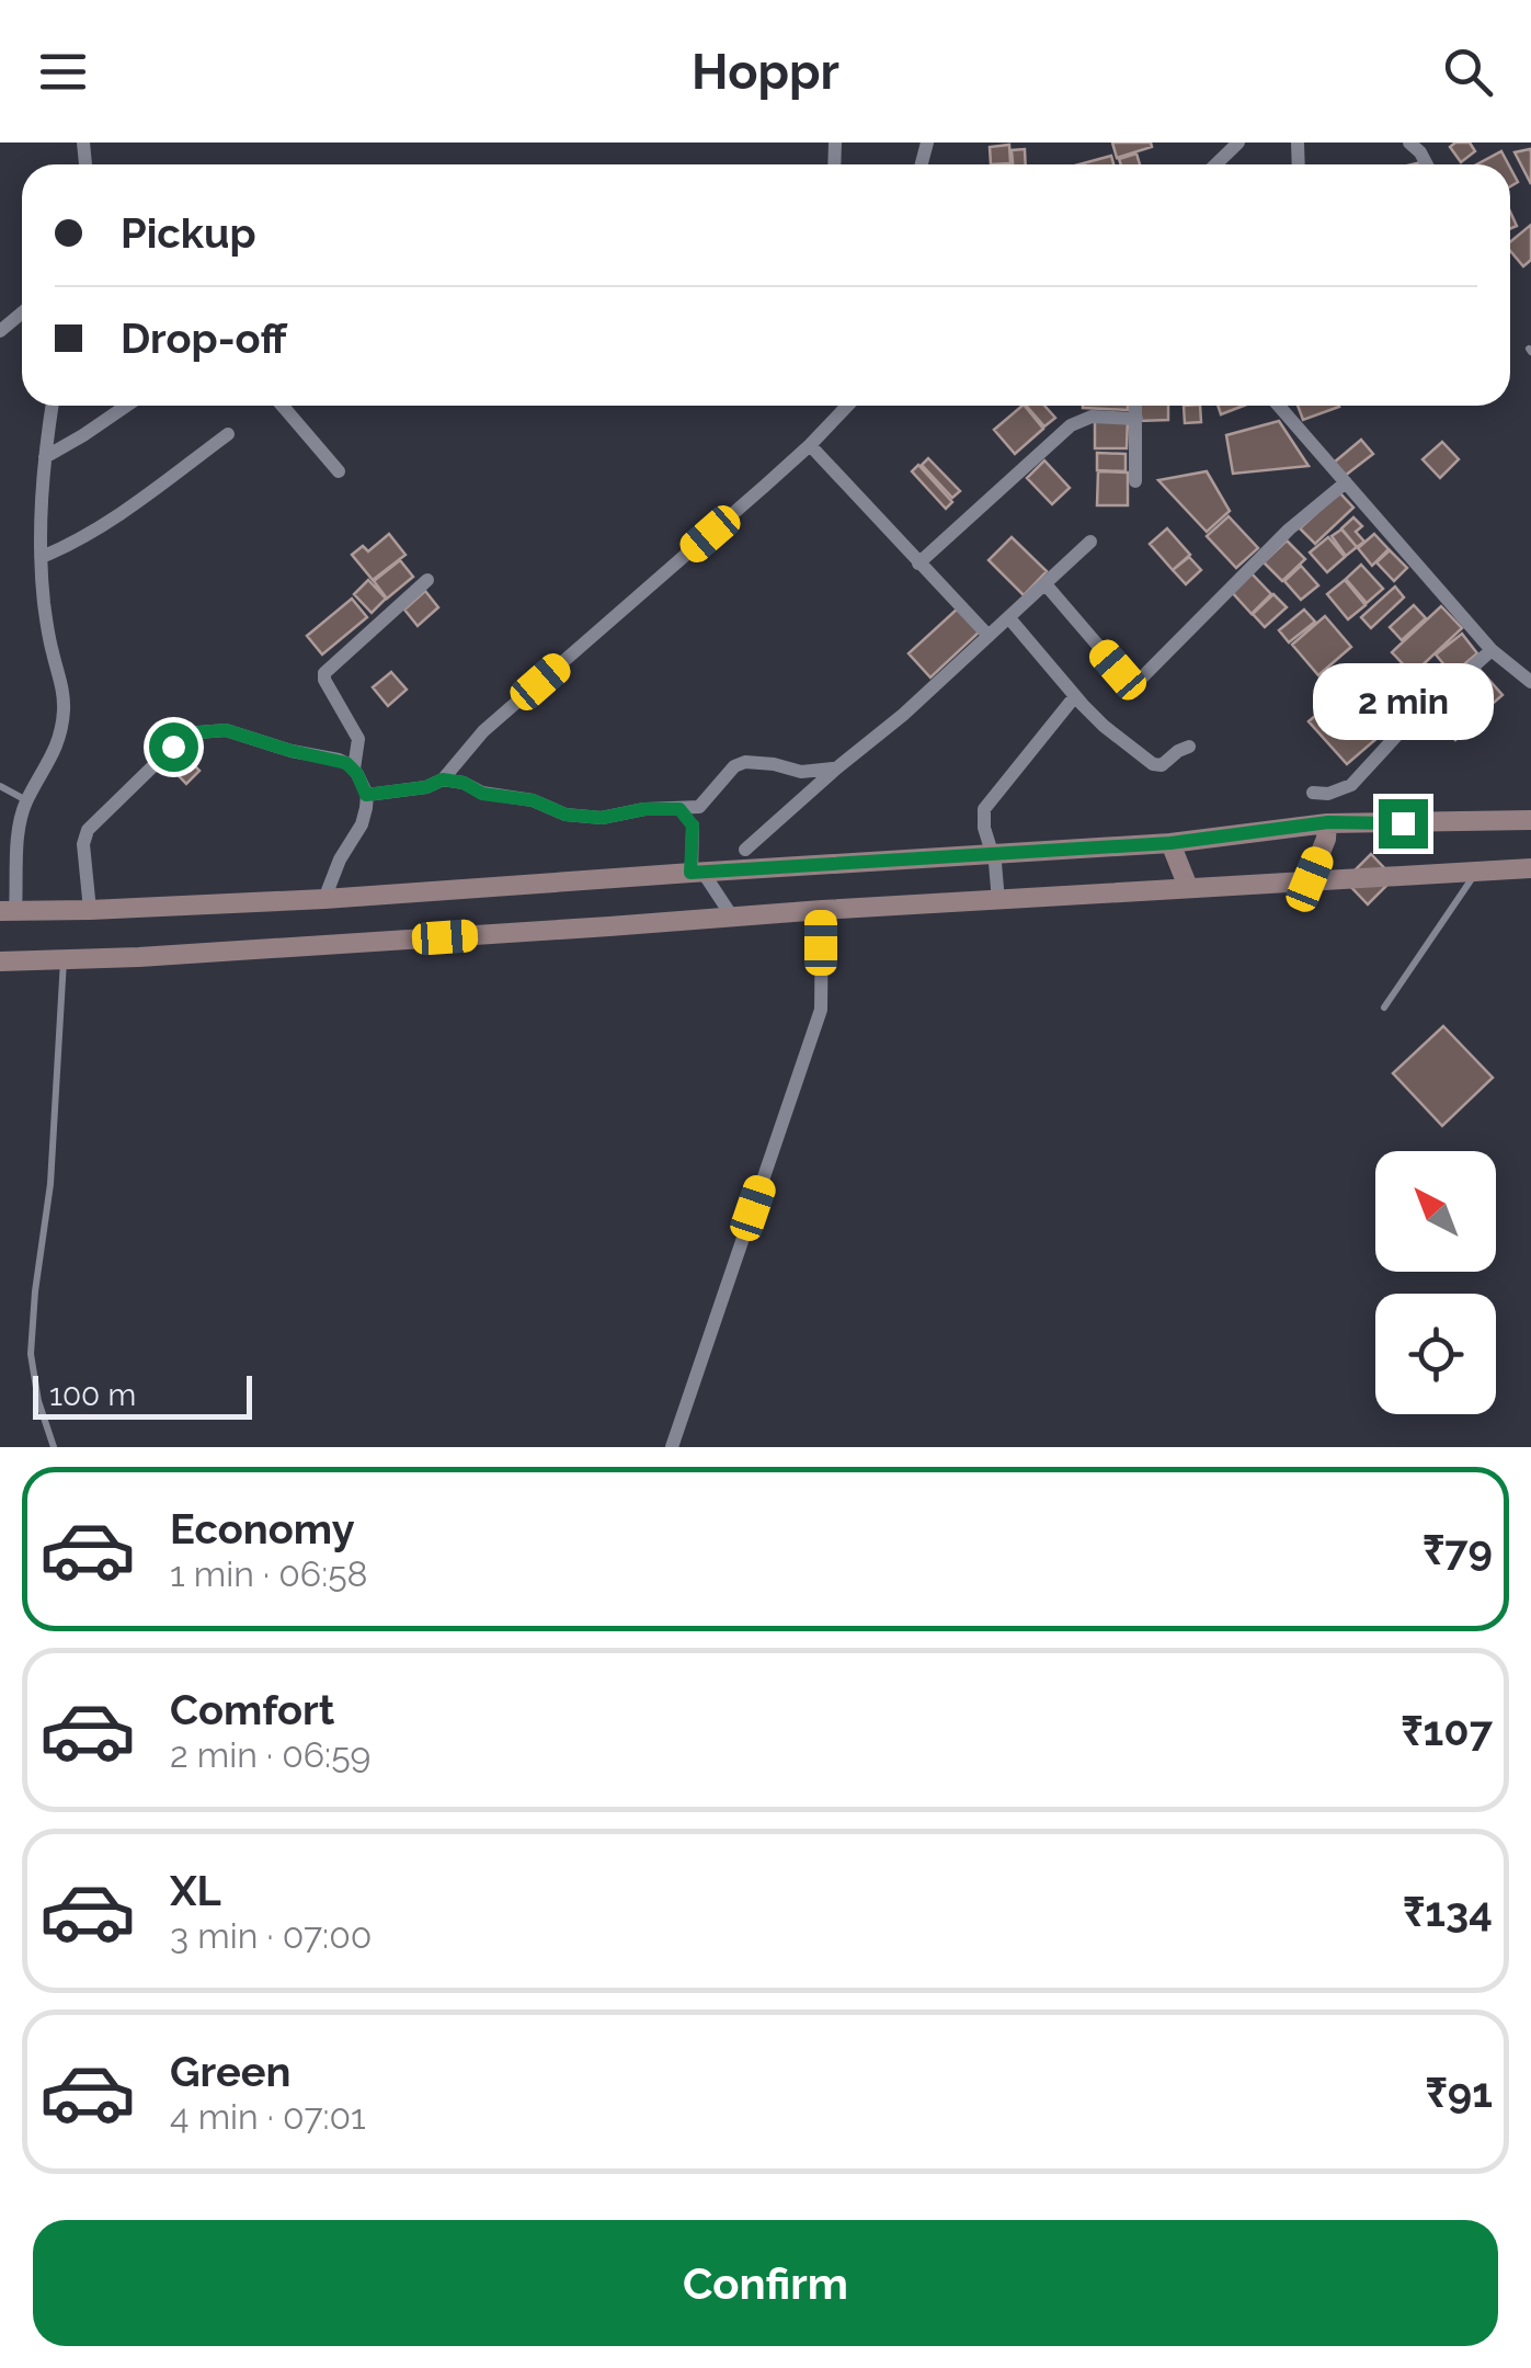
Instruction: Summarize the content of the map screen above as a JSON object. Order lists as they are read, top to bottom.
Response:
{
  "scale_bar": "100 m",
  "north": "top left",
  "page": {
    "header": "Hoppr",
    "banner": ["Pickup", "Drop-off"],
    "bubble": "2 min",
    "scale": "100 m",
    "list": [
      {
        "name": "Economy",
        "note": "1 min · 06:58",
        "value": "₹79"
      },
      {
        "name": "Comfort",
        "note": "2 min · 06:59",
        "value": "₹107"
      },
      {
        "name": "XL",
        "note": "3 min · 07:00",
        "value": "₹134"
      },
      {
        "name": "Green",
        "note": "4 min · 07:01",
        "value": "₹91"
      }
    ],
    "buttons": "Confirm"
  }
}
